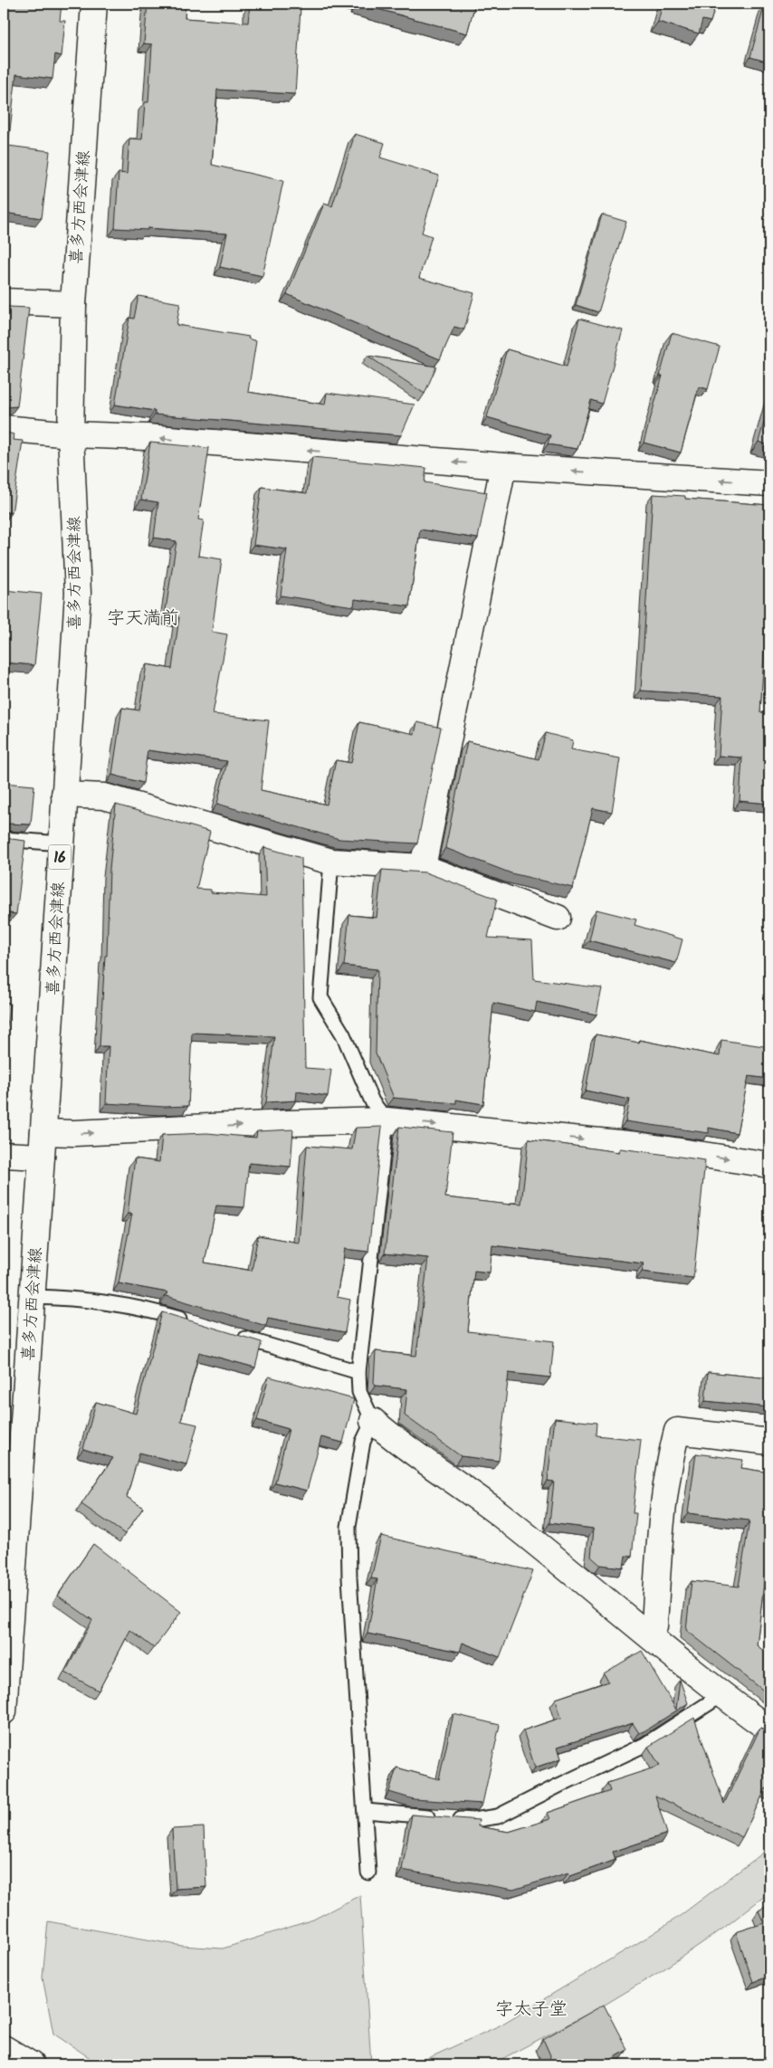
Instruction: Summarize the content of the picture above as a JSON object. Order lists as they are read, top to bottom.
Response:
{
  "streets": {
    "street": ["喜多方西会津線", "16"]
  },
  "districts": ["字天満前", "字太子堂"]
}
